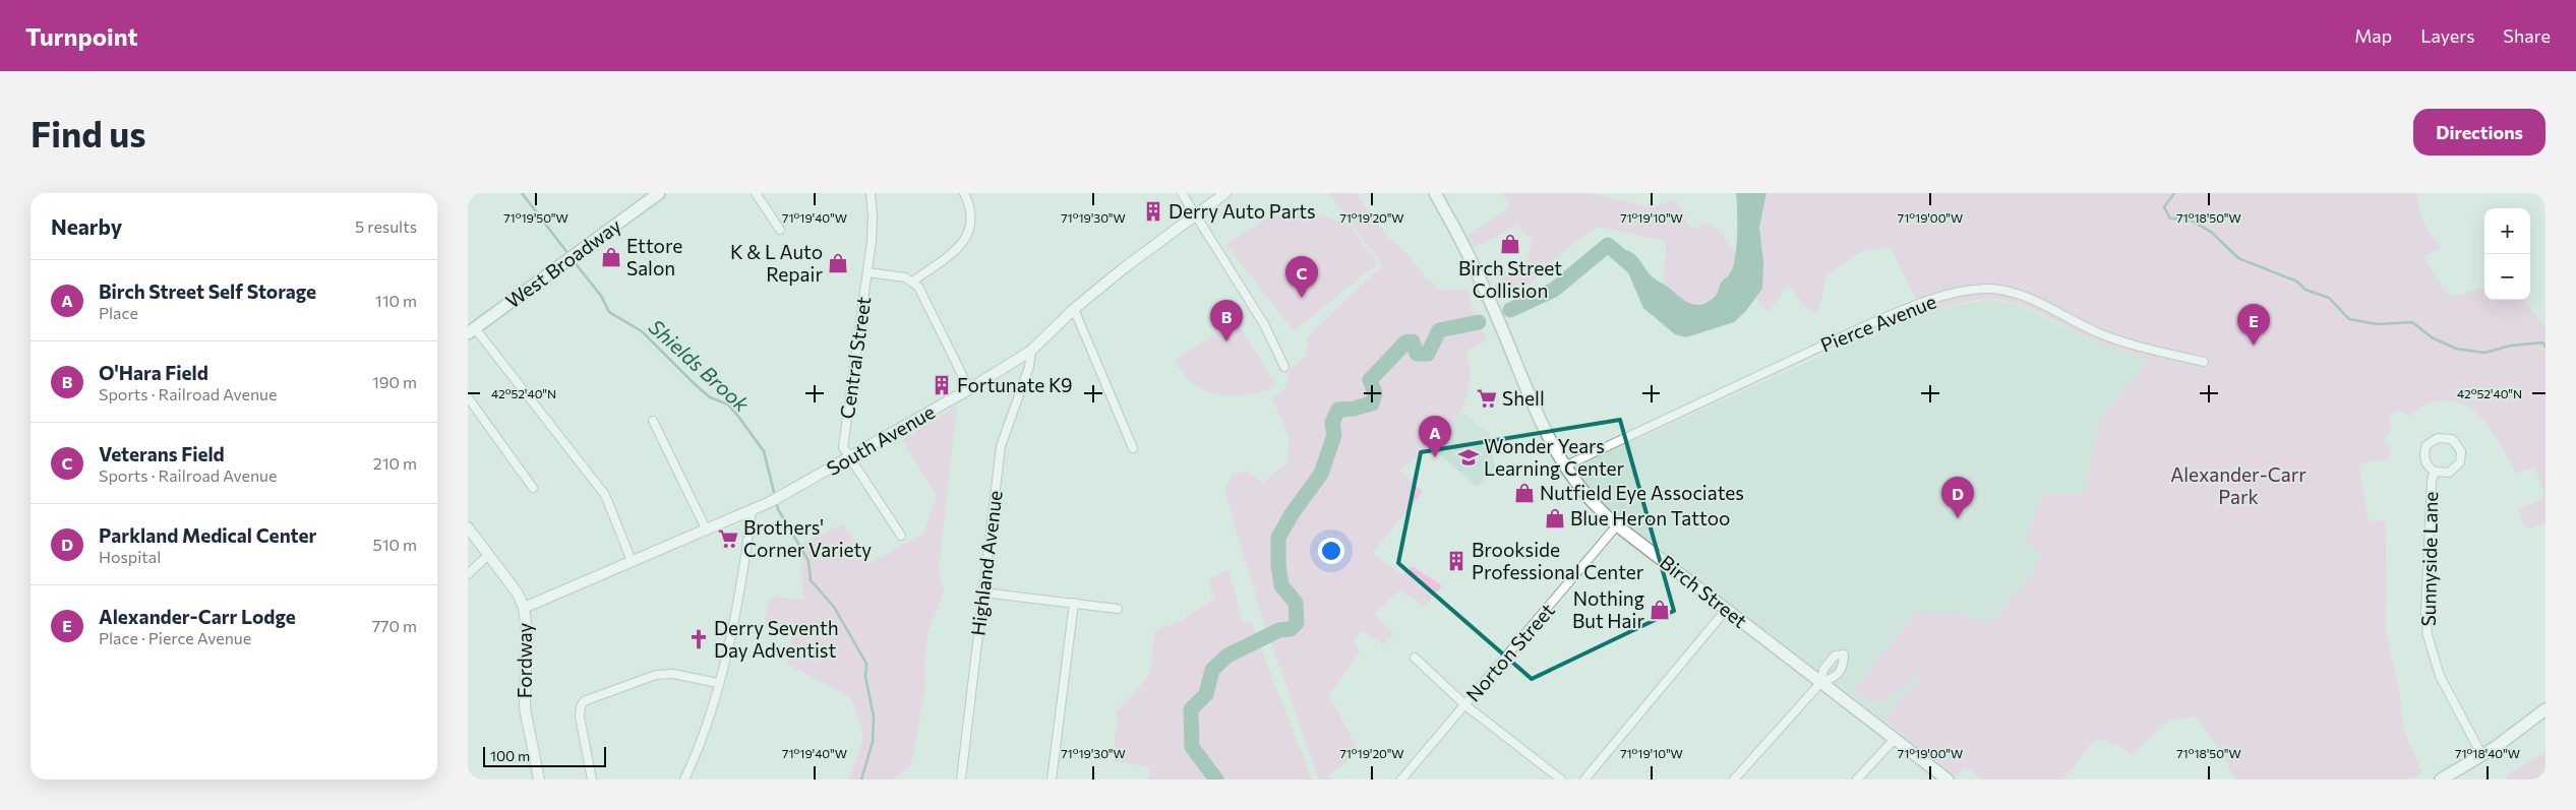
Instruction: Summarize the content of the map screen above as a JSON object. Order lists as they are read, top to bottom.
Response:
{
  "streets": {
    "main road": ["West Broadway", "Birch Street"],
    "street": [
      "Pierce Avenue",
      "Central Street",
      "South Avenue",
      "Sunnyside Lane",
      "Highland Avenue",
      "Norton Street",
      "Fordway"
    ]
  },
  "crossings": [
    ["Pierce Avenue", "Birch Street"],
    ["Central Street", "South Avenue"],
    ["South Avenue", "Highland Avenue"],
    ["South Avenue", "Fordway"],
    ["Birch Street", "Norton Street"]
  ],
  "water": ["Shields Brook"],
  "parks": ["Alexander-Carr Park"],
  "places": {
    "building": ["Derry Auto Parts", "Fortunate K9", "Brookside Professional Center"],
    "shop": [
      "Birch Street Collision",
      "Ettore Salon",
      "K & L Auto Repair",
      "Nutfield Eye Associates",
      "Blue Heron Tattoo",
      "Nothing But Hair"
    ],
    "supermarket": ["Shell", "Brothers' Corner Variety"],
    "school or university": ["Wonder Years Learning Center"],
    "church": ["Derry Seventh Day Adventist"]
  },
  "scale_bar": "100 m",
  "page": {
    "header": "Turnpoint",
    "nav": ["Map", "Layers", "Share"],
    "buttons": "Directions",
    "title": "Find us",
    "heading": ["Nearby", "5 results"],
    "map_buttons": ["+", "−"],
    "pins": [
      "C",
      "B",
      "E",
      "A",
      "D"
    ],
    "list": [
      {
        "mark": "A",
        "name": "Birch Street Self Storage",
        "note": "Place",
        "value": "110 m"
      },
      {
        "mark": "B",
        "name": "O'Hara Field",
        "note": "Sports · Railroad Avenue",
        "value": "190 m"
      },
      {
        "mark": "C",
        "name": "Veterans Field",
        "note": "Sports · Railroad Avenue",
        "value": "210 m"
      },
      {
        "mark": "D",
        "name": "Parkland Medical Center",
        "note": "Hospital",
        "value": "510 m"
      },
      {
        "mark": "E",
        "name": "Alexander-Carr Lodge",
        "note": "Place · Pierce Avenue",
        "value": "770 m"
      }
    ],
    "scale": "100 m"
  },
  "coordinates": [
    "71°19'50\"W",
    "71°19'40\"W",
    "71°19'30\"W",
    "71°19'20\"W",
    "71°19'10\"W",
    "71°19'00\"W",
    "71°18'50\"W",
    "42°52'40\"N",
    "71°18'40\"W"
  ]
}
